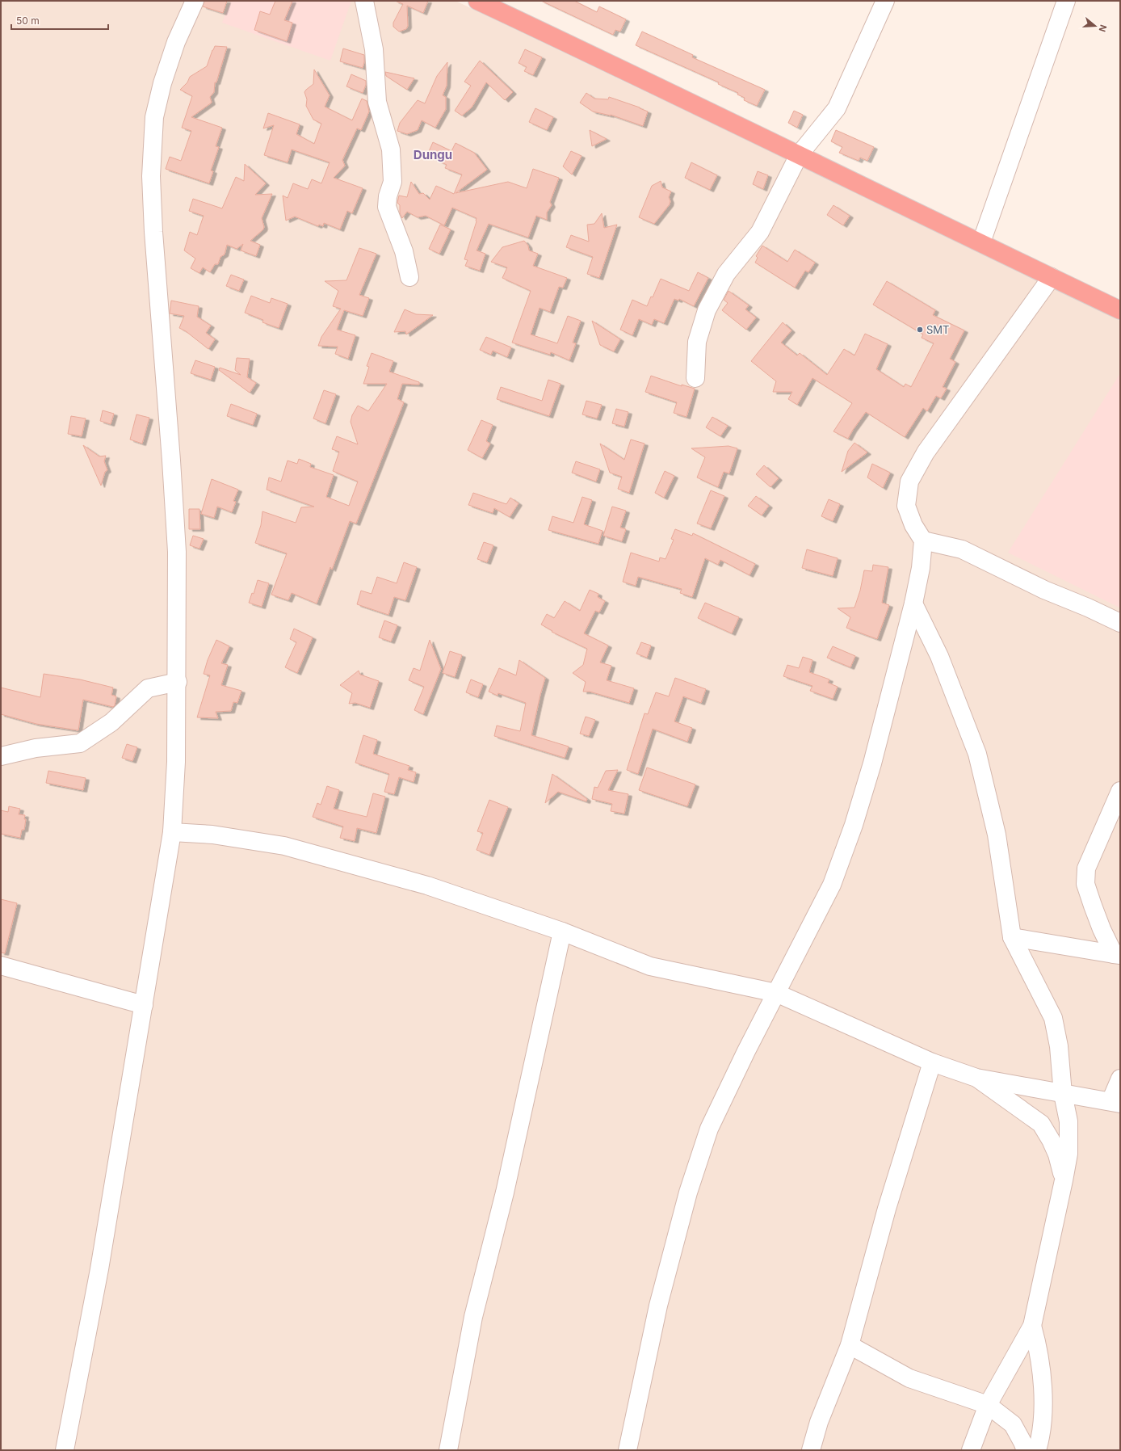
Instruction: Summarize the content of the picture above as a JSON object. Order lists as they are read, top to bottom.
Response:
{
  "districts": ["Dungu"],
  "places": ["SMT"],
  "scale_bar": "50 m",
  "north": "right"
}
